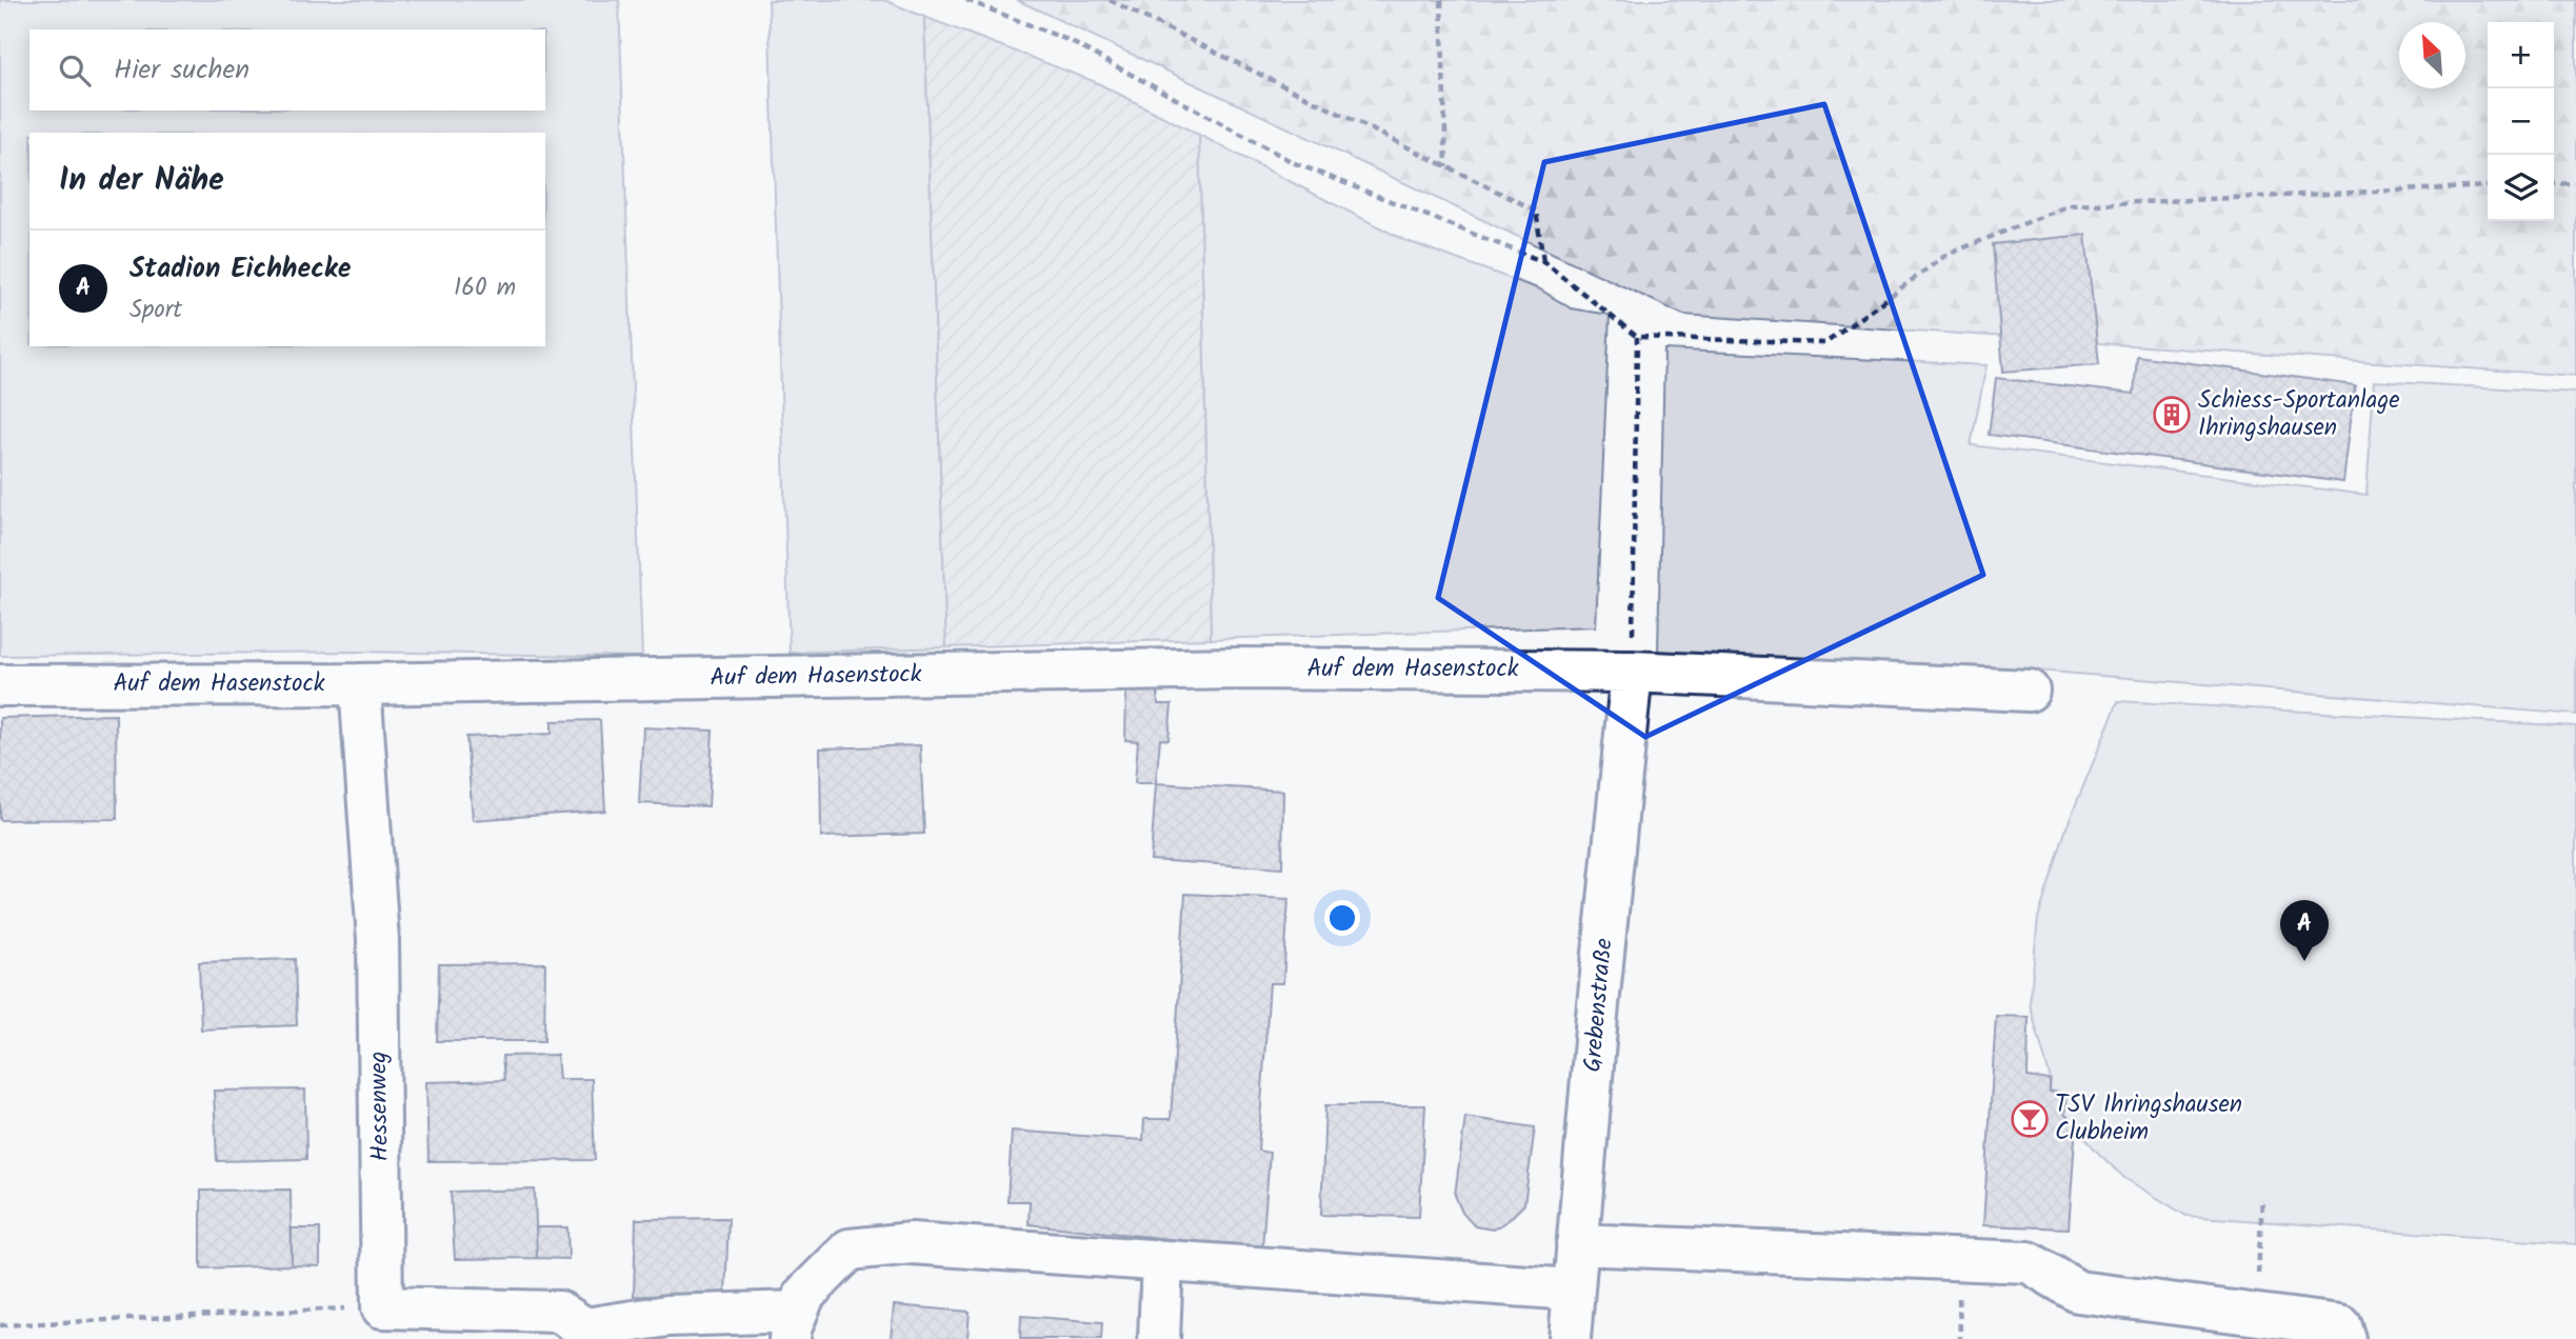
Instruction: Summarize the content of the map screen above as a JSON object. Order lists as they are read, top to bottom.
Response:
{
  "streets": {
    "street": ["Auf dem Hasenstock", "Grebenstraße", "Hessenweg"]
  },
  "crossings": [
    ["Auf dem Hasenstock", "Grebenstraße"],
    ["Auf dem Hasenstock", "Hessenweg"]
  ],
  "places": {
    "building": ["Schiess-Sportanlage Ihringshausen"],
    "bar": ["TSV Ihringshausen Clubheim"]
  },
  "north": "top left",
  "page": {
    "map_buttons": ["+", "−"],
    "search": "Hier suchen",
    "heading": "In der Nähe",
    "list": [
      {
        "mark": "A",
        "name": "Stadion Eichhecke",
        "note": "Sport",
        "value": "160 m"
      }
    ],
    "pins": "A"
  }
}
